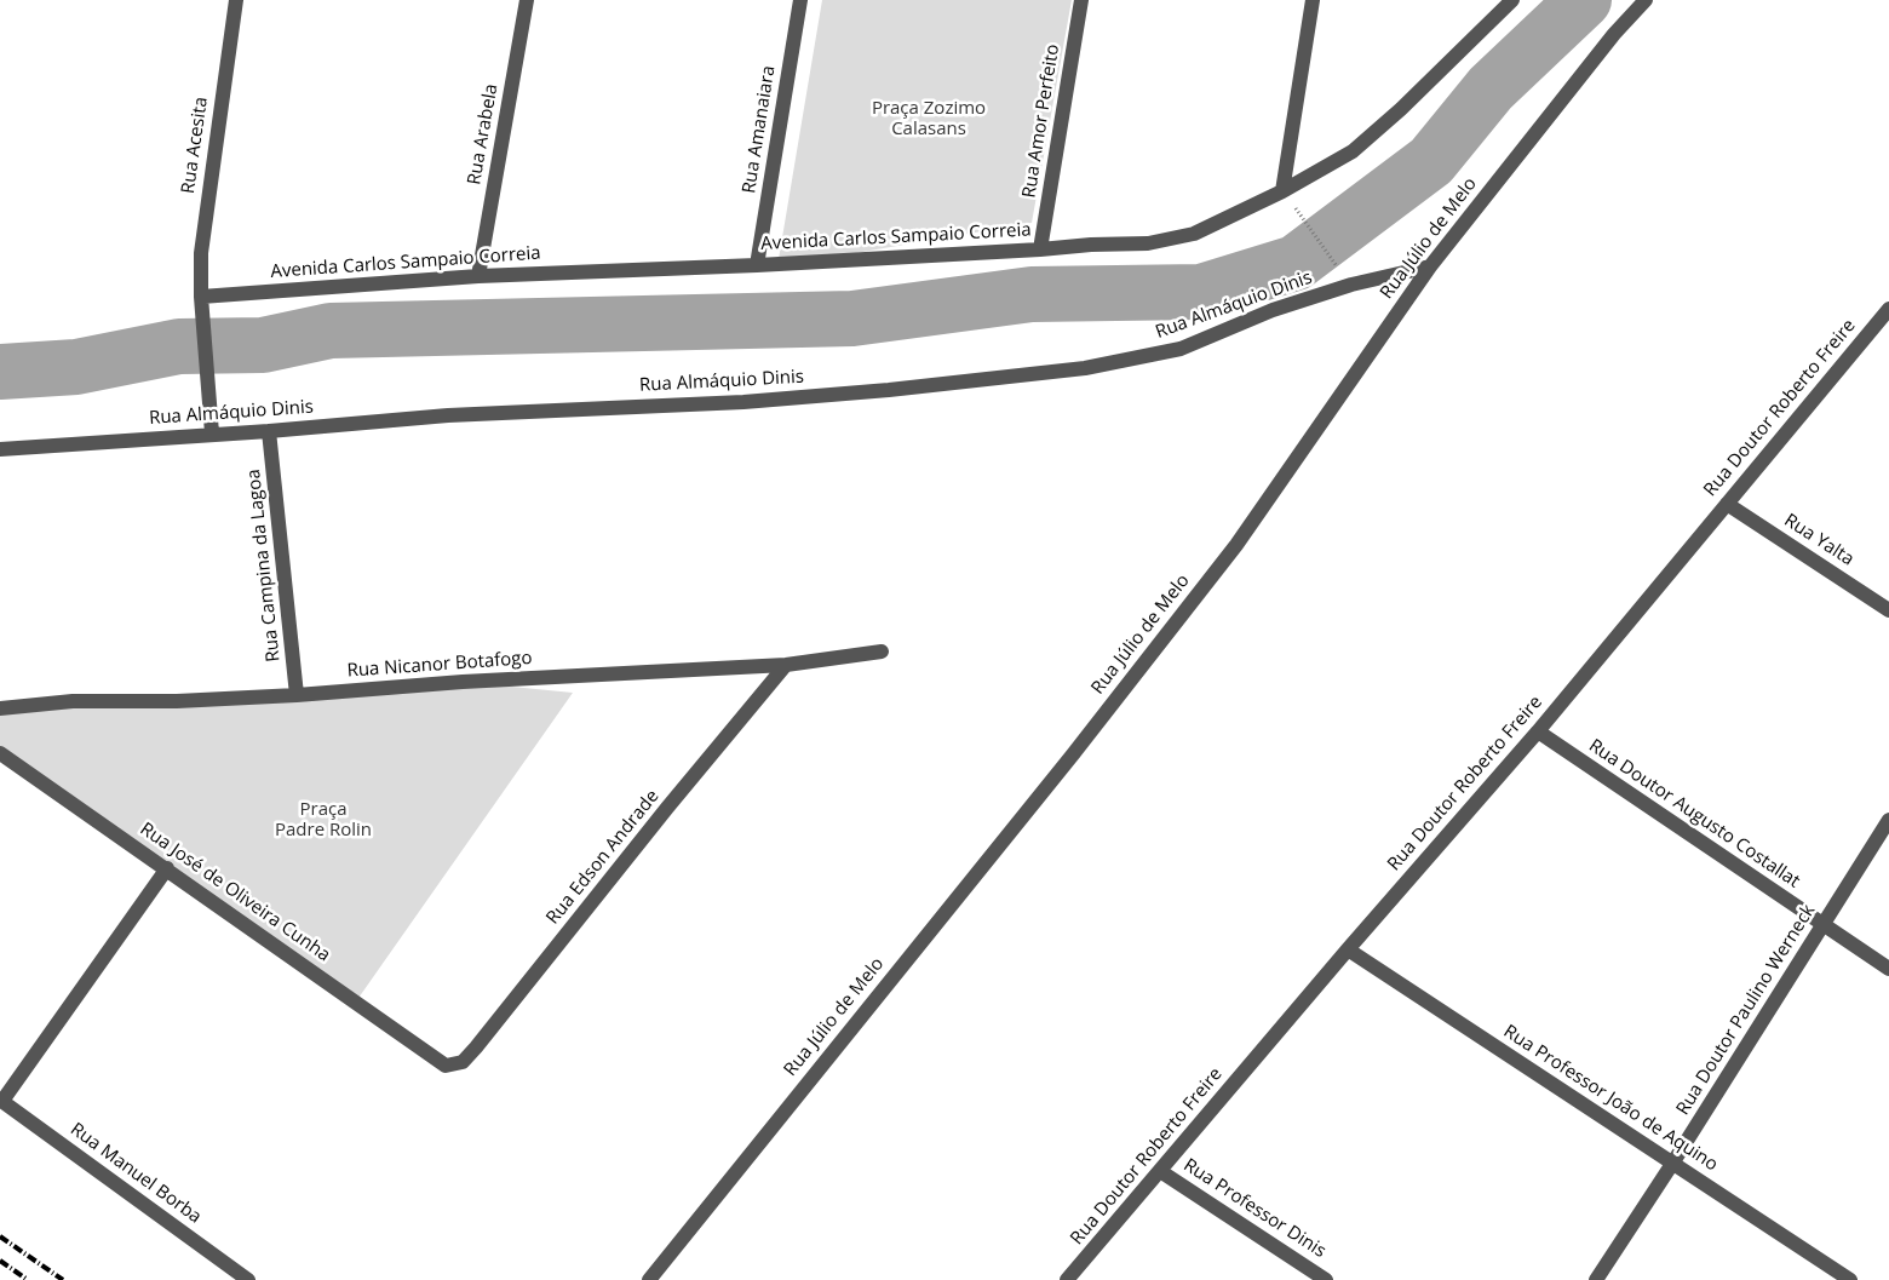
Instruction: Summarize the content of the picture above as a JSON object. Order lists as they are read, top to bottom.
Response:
{
  "streets": {
    "street": [
      "Rua Amor Perfeito",
      "Rua Amanaiara",
      "Rua Arabela",
      "Rua Acesita",
      "Avenida Carlos Sampaio Correia",
      "Rua Júlio de Melo",
      "Rua Almáquio Dinis",
      "Rua Doutor Roberto Freire",
      "Rua Yalta",
      "Rua Campina da Lagoa",
      "Rua Nicanor Botafogo",
      "Rua Doutor Augusto Costallat",
      "Rua Edson Andrade",
      "Rua José de Oliveira Cunha",
      "Rua Doutor Paulino Werneck",
      "Rua Professor João de Aquino",
      "Rua Manuel Borba",
      "Rua Professor Dinis"
    ]
  },
  "crossings": [
    ["Rua Amor Perfeito", "Avenida Carlos Sampaio Correia"],
    ["Rua Amanaiara", "Avenida Carlos Sampaio Correia"],
    ["Rua Arabela", "Avenida Carlos Sampaio Correia"],
    ["Rua Acesita", "Avenida Carlos Sampaio Correia"],
    ["Rua Acesita", "Rua Almáquio Dinis"],
    ["Rua Júlio de Melo", "Rua Almáquio Dinis"],
    ["Rua Almáquio Dinis", "Rua Campina da Lagoa"],
    ["Rua Doutor Roberto Freire", "Rua Yalta"],
    ["Rua Doutor Roberto Freire", "Rua Doutor Augusto Costallat"],
    ["Rua Doutor Roberto Freire", "Rua Professor João de Aquino"],
    ["Rua Doutor Roberto Freire", "Rua Professor Dinis"],
    ["Rua Campina da Lagoa", "Rua Nicanor Botafogo"],
    ["Rua Nicanor Botafogo", "Rua Edson Andrade"],
    ["Rua Doutor Augusto Costallat", "Rua Doutor Paulino Werneck"],
    ["Rua Edson Andrade", "Rua José de Oliveira Cunha"],
    ["Rua Doutor Paulino Werneck", "Rua Professor João de Aquino"]
  ],
  "parks": ["Praça Zozimo Calasans", "Praça Padre Rolin"]
}
